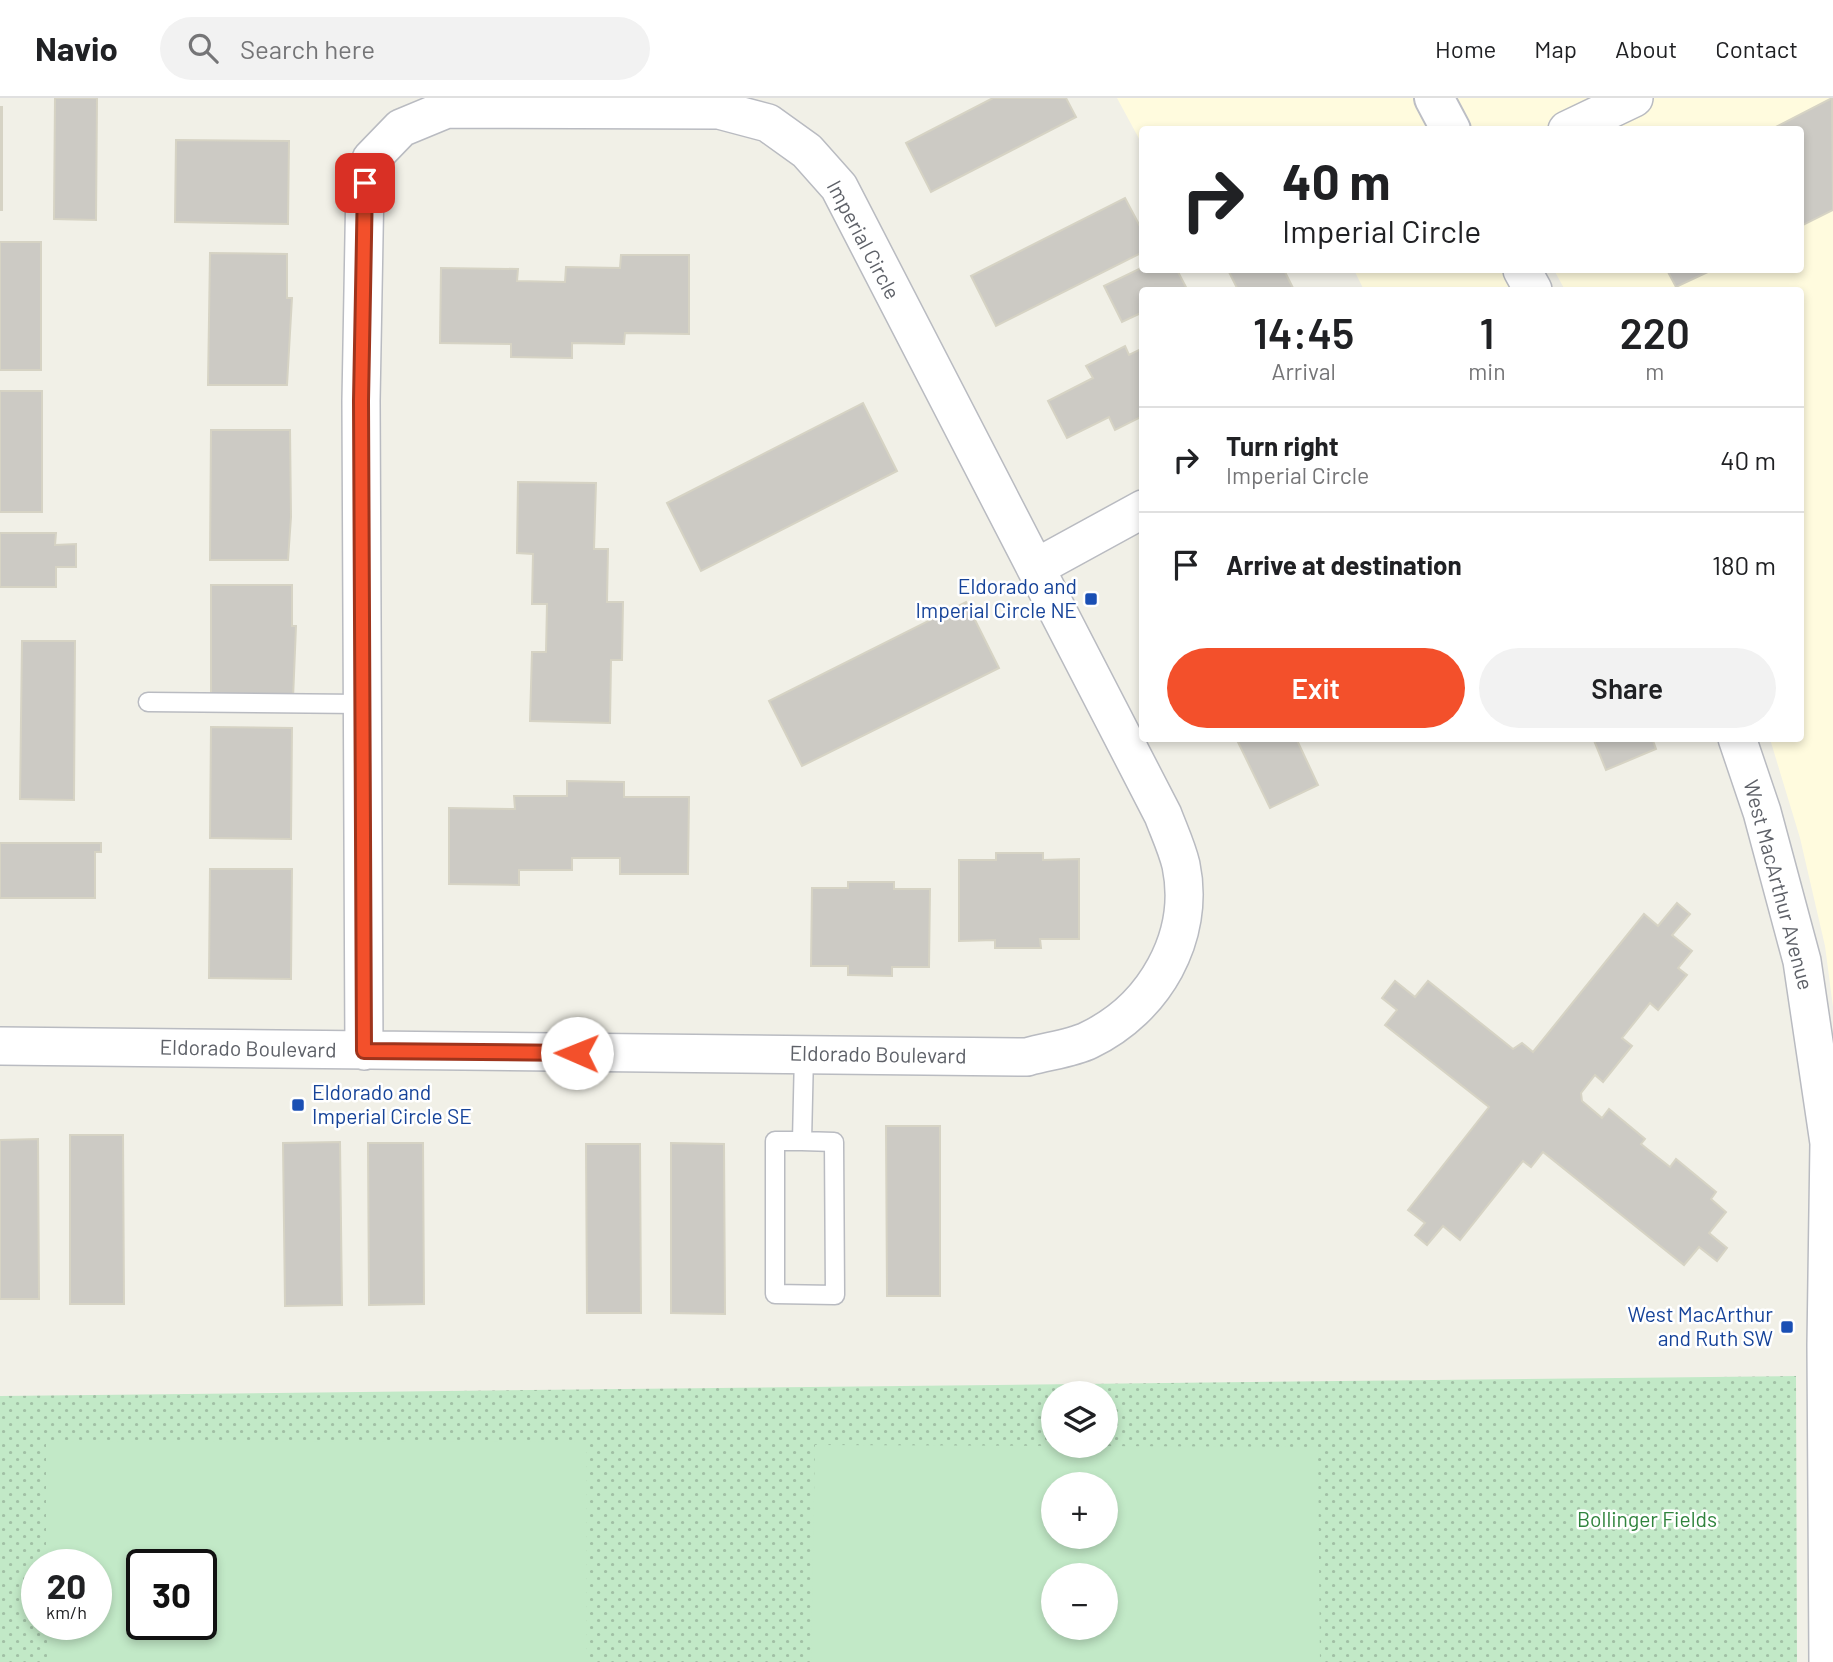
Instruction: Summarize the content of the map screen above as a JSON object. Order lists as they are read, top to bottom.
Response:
{
  "streets": {
    "street": ["Imperial Circle", "West MacArthur Avenue", "Eldorado Boulevard"]
  },
  "crossings": [
    ["Imperial Circle", "Eldorado Boulevard"]
  ],
  "parks": ["Bollinger Fields"],
  "places": {
    "transit": ["Eldorado and Imperial Circle NE", "Eldorado and Imperial Circle SE", "West MacArthur and Ruth SW"]
  },
  "page": {
    "header": "Navio",
    "search": "Search here",
    "nav": [
      "Home",
      "Map",
      "About",
      "Contact"
    ],
    "turn": ["40 m", "Imperial Circle"],
    "eta": [
      "14:45",
      "Arrival",
      "1",
      "min",
      "220",
      "m"
    ],
    "list": [
      {
        "name": "Turn right",
        "note": "Imperial Circle",
        "value": "40 m"
      },
      {
        "name": "Arrive at destination",
        "value": "180 m"
      }
    ],
    "buttons": ["Exit", "Share"],
    "map_buttons": ["+", "−"],
    "speed": "20 km/h",
    "limit": "30"
  }
}
